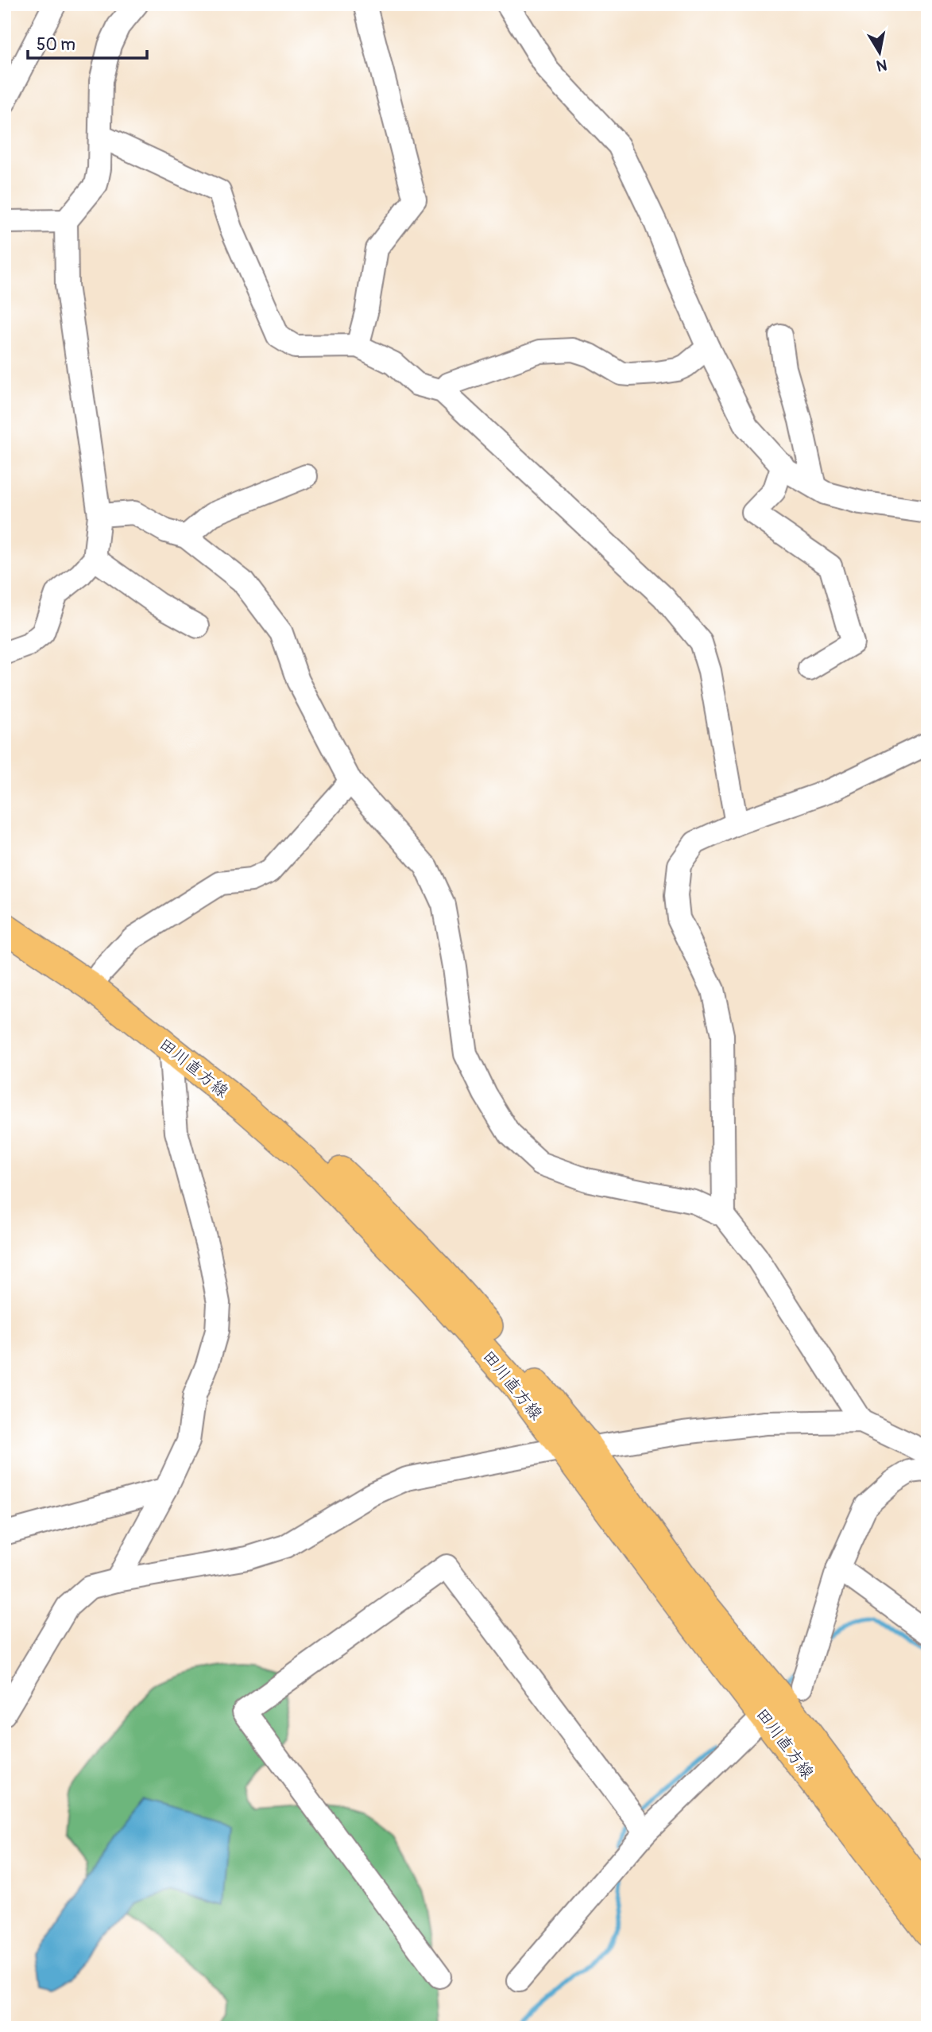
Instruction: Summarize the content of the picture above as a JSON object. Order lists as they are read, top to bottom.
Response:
{
  "streets": {
    "main road": ["田川直方線"]
  },
  "scale_bar": "50 m",
  "north": "bottom"
}
